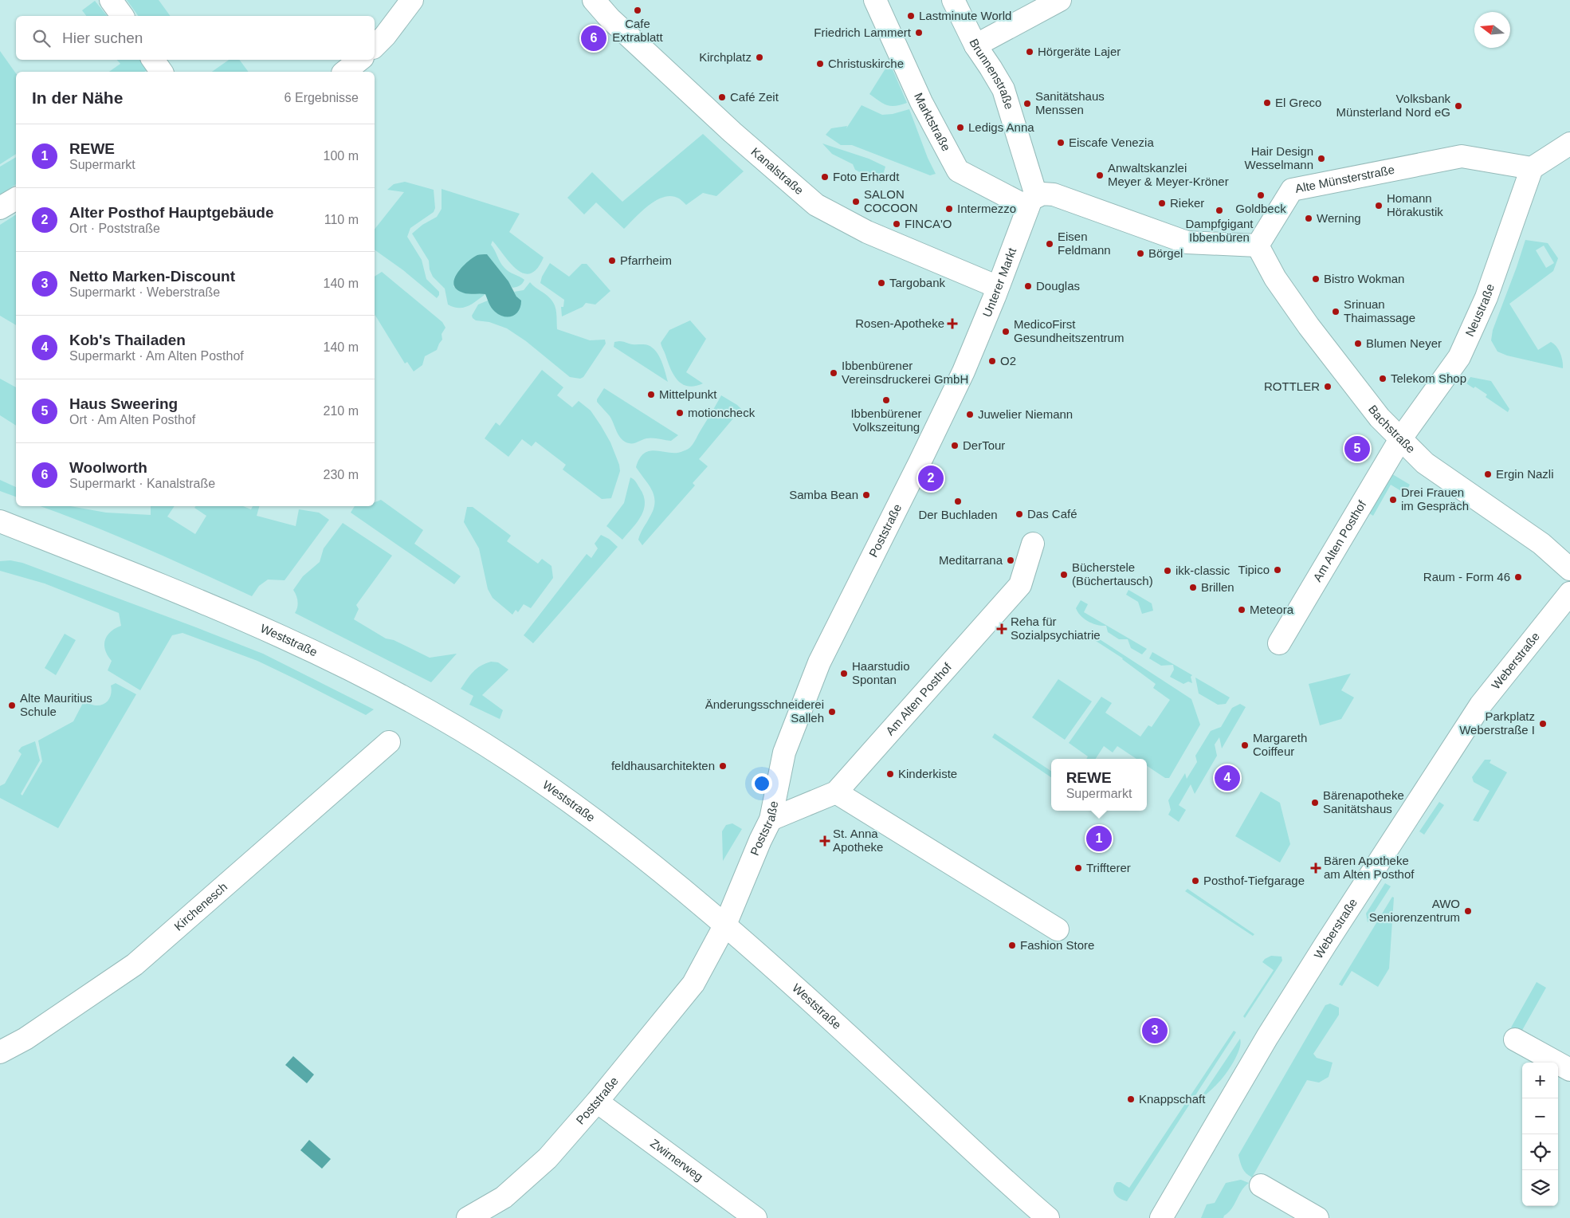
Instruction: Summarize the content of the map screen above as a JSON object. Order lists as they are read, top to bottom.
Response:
{
  "streets": {
    "street": [
      "Brunnenstraße",
      "Marktstraße",
      "Kanalstraße",
      "Alte Münsterstraße",
      "Unterer Markt",
      "Neustraße",
      "Bachstraße",
      "Poststraße",
      "Am Alten Posthof",
      "Weststraße",
      "Weberstraße",
      "Kirchenesch",
      "Zwirnerweg"
    ]
  },
  "crossings": [
    ["Brunnenstraße", "Marktstraße"],
    ["Brunnenstraße", "Unterer Markt"],
    ["Marktstraße", "Unterer Markt"],
    ["Kanalstraße", "Unterer Markt"],
    ["Alte Münsterstraße", "Neustraße"],
    ["Alte Münsterstraße", "Bachstraße"],
    ["Unterer Markt", "Poststraße"],
    ["Neustraße", "Bachstraße"],
    ["Neustraße", "Am Alten Posthof"],
    ["Bachstraße", "Am Alten Posthof"],
    ["Poststraße", "Am Alten Posthof"],
    ["Poststraße", "Weststraße"],
    ["Poststraße", "Zwirnerweg"]
  ],
  "places": {
    "other": [
      "Cafe Extrablatt",
      "Lastminute World",
      "Friedrich Lammert",
      "Hörgeräte Lajer",
      "Kirchplatz",
      "Christuskirche",
      "Café Zeit",
      "El Greco",
      "Sanitätshaus Menssen",
      "Volksbank Münsterland Nord eG",
      "Ledigs Anna",
      "Eiscafe Venezia",
      "Hair Design Wesselmann",
      "Anwaltskanzlei Meyer & Meyer-Kröner",
      "Foto Erhardt",
      "Goldbeck",
      "SALON COCOON",
      "Rieker",
      "Homann Hörakustik",
      "Intermezzo",
      "Dampfgigant Ibbenbüren",
      "Werning",
      "FINCA'O",
      "Eisen Feldmann",
      "Börgel",
      "Pfarrheim",
      "Bistro Wokman",
      "Targobank",
      "Douglas",
      "Srinuan Thaimassage",
      "MedicoFirst Gesundheitszentrum",
      "Blumen Neyer",
      "O2",
      "Ibbenbürener Vereinsdruckerei GmbH",
      "Telekom Shop",
      "ROTTLER",
      "Mittelpunkt",
      "Ibbenbürener Volkszeitung",
      "motioncheck",
      "Juwelier Niemann",
      "DerTour",
      "Ergin Nazli",
      "Samba Bean",
      "Drei Frauen im Gespräch",
      "Der Buchladen",
      "Das Café",
      "Meditarrana",
      "Tipico",
      "ikk-classic",
      "Bücherstele (Büchertausch)",
      "Raum - Form 46",
      "Brillen",
      "Meteora",
      "Haarstudio Spontan",
      "Alte Mauritius Schule",
      "Änderungsschneiderei Salleh",
      "Parkplatz Weberstraße I",
      "Margareth Coiffeur",
      "feldhausarchitekten",
      "Kinderkiste",
      "Bärenapotheke Sanitätshaus",
      "Triffterer",
      "Posthof-Tiefgarage",
      "AWO Seniorenzentrum",
      "Fashion Store",
      "Knappschaft"
    ],
    "health": [
      "Rosen-Apotheke",
      "Reha für Sozialpsychiatrie",
      "St. Anna Apotheke",
      "Bären Apotheke am Alten Posthof"
    ]
  },
  "north": "left",
  "page": {
    "search": "Hier suchen",
    "pins": [
      "6",
      "5",
      "2",
      "4",
      "1",
      "3"
    ],
    "heading": ["In der Nähe", "6 Ergebnisse"],
    "list": [
      {
        "mark": "1",
        "name": "REWE",
        "note": "Supermarkt",
        "value": "100 m"
      },
      {
        "mark": "2",
        "name": "Alter Posthof Hauptgebäude",
        "note": "Ort · Poststraße",
        "value": "110 m"
      },
      {
        "mark": "3",
        "name": "Netto Marken-Discount",
        "note": "Supermarkt · Weberstraße",
        "value": "140 m"
      },
      {
        "mark": "4",
        "name": "Kob's Thailaden",
        "note": "Supermarkt · Am Alten Posthof",
        "value": "140 m"
      },
      {
        "mark": "5",
        "name": "Haus Sweering",
        "note": "Ort · Am Alten Posthof",
        "value": "210 m"
      },
      {
        "mark": "6",
        "name": "Woolworth",
        "note": "Supermarkt · Kanalstraße",
        "value": "230 m"
      }
    ],
    "popup": ["REWE", "Supermarkt"],
    "map_buttons": ["+", "−"]
  }
}
